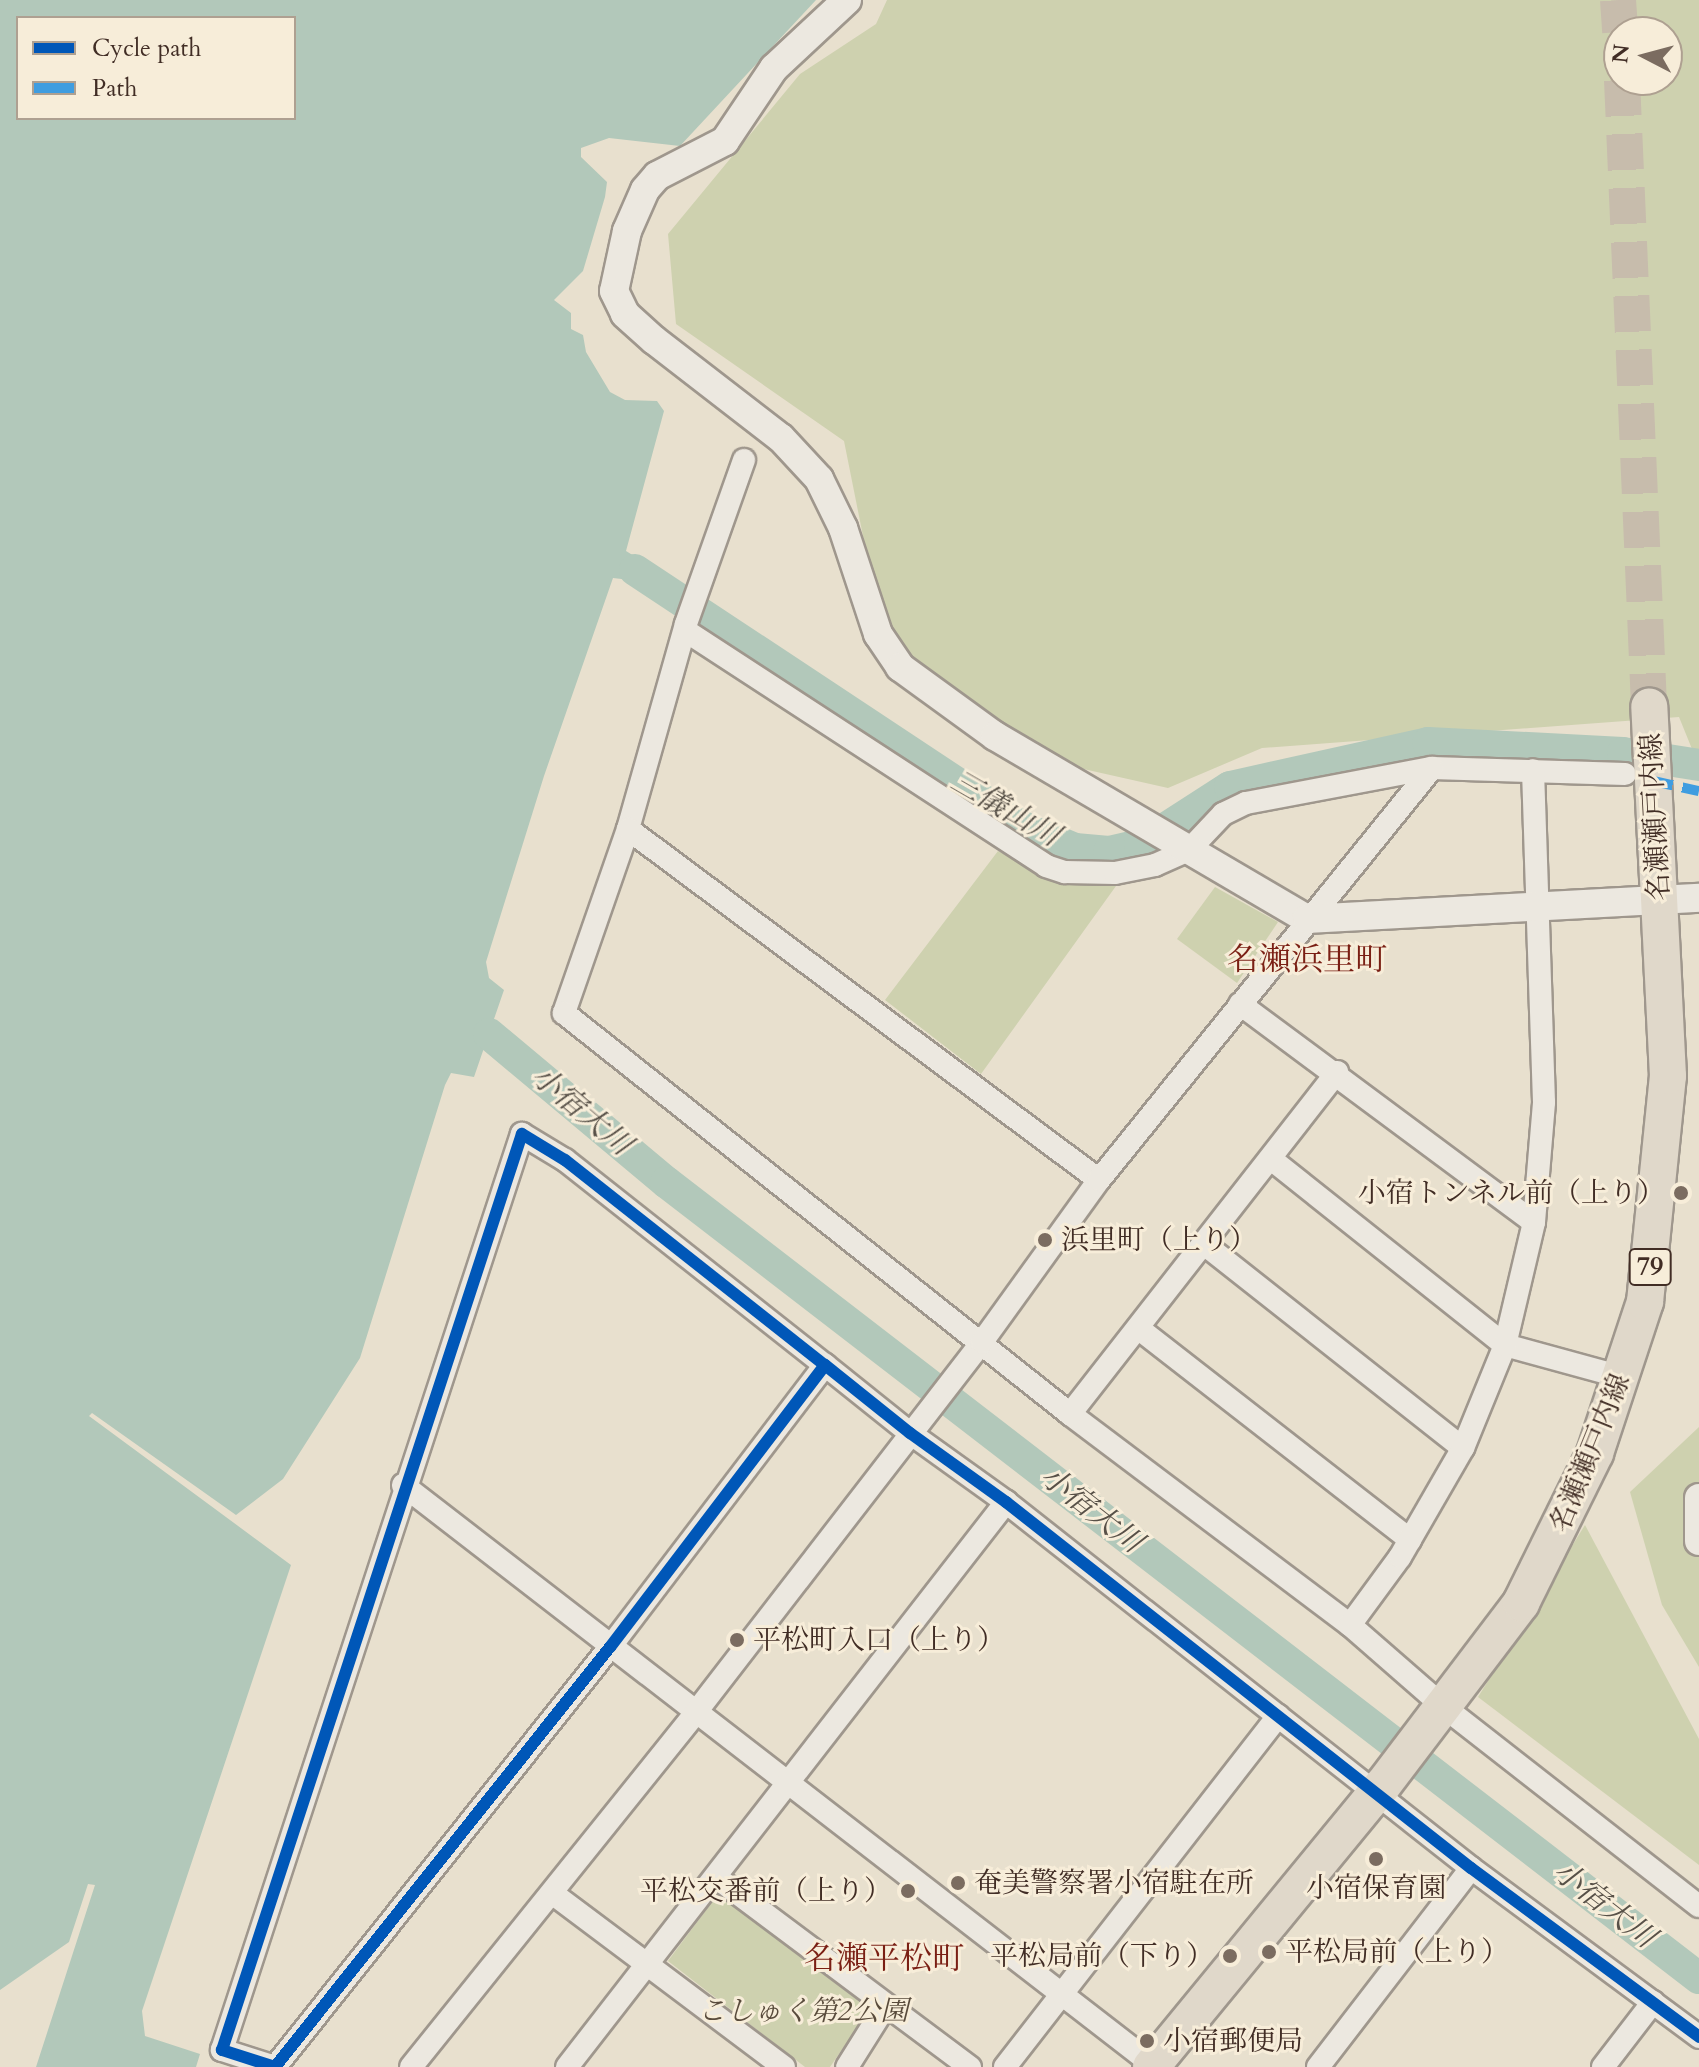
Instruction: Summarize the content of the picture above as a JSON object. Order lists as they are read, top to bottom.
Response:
{
  "streets": {
    "main road": ["名瀬瀬戸内線", "79"]
  },
  "districts": ["名瀬浜里町", "名瀬平松町"],
  "water": ["三儀山川", "小宿大川"],
  "parks": ["こしゅく第2公園"],
  "places": [
    "小宿トンネル前（上り）",
    "浜里町（上り）",
    "平松町入口（上り）",
    "小宿保育園",
    "奄美警察署小宿駐在所",
    "平松交番前（上り）",
    "平松局前（上り）",
    "平松局前（下り）",
    "小宿郵便局"
  ],
  "legend": ["Cycle path", "Path"],
  "north": "left"
}
